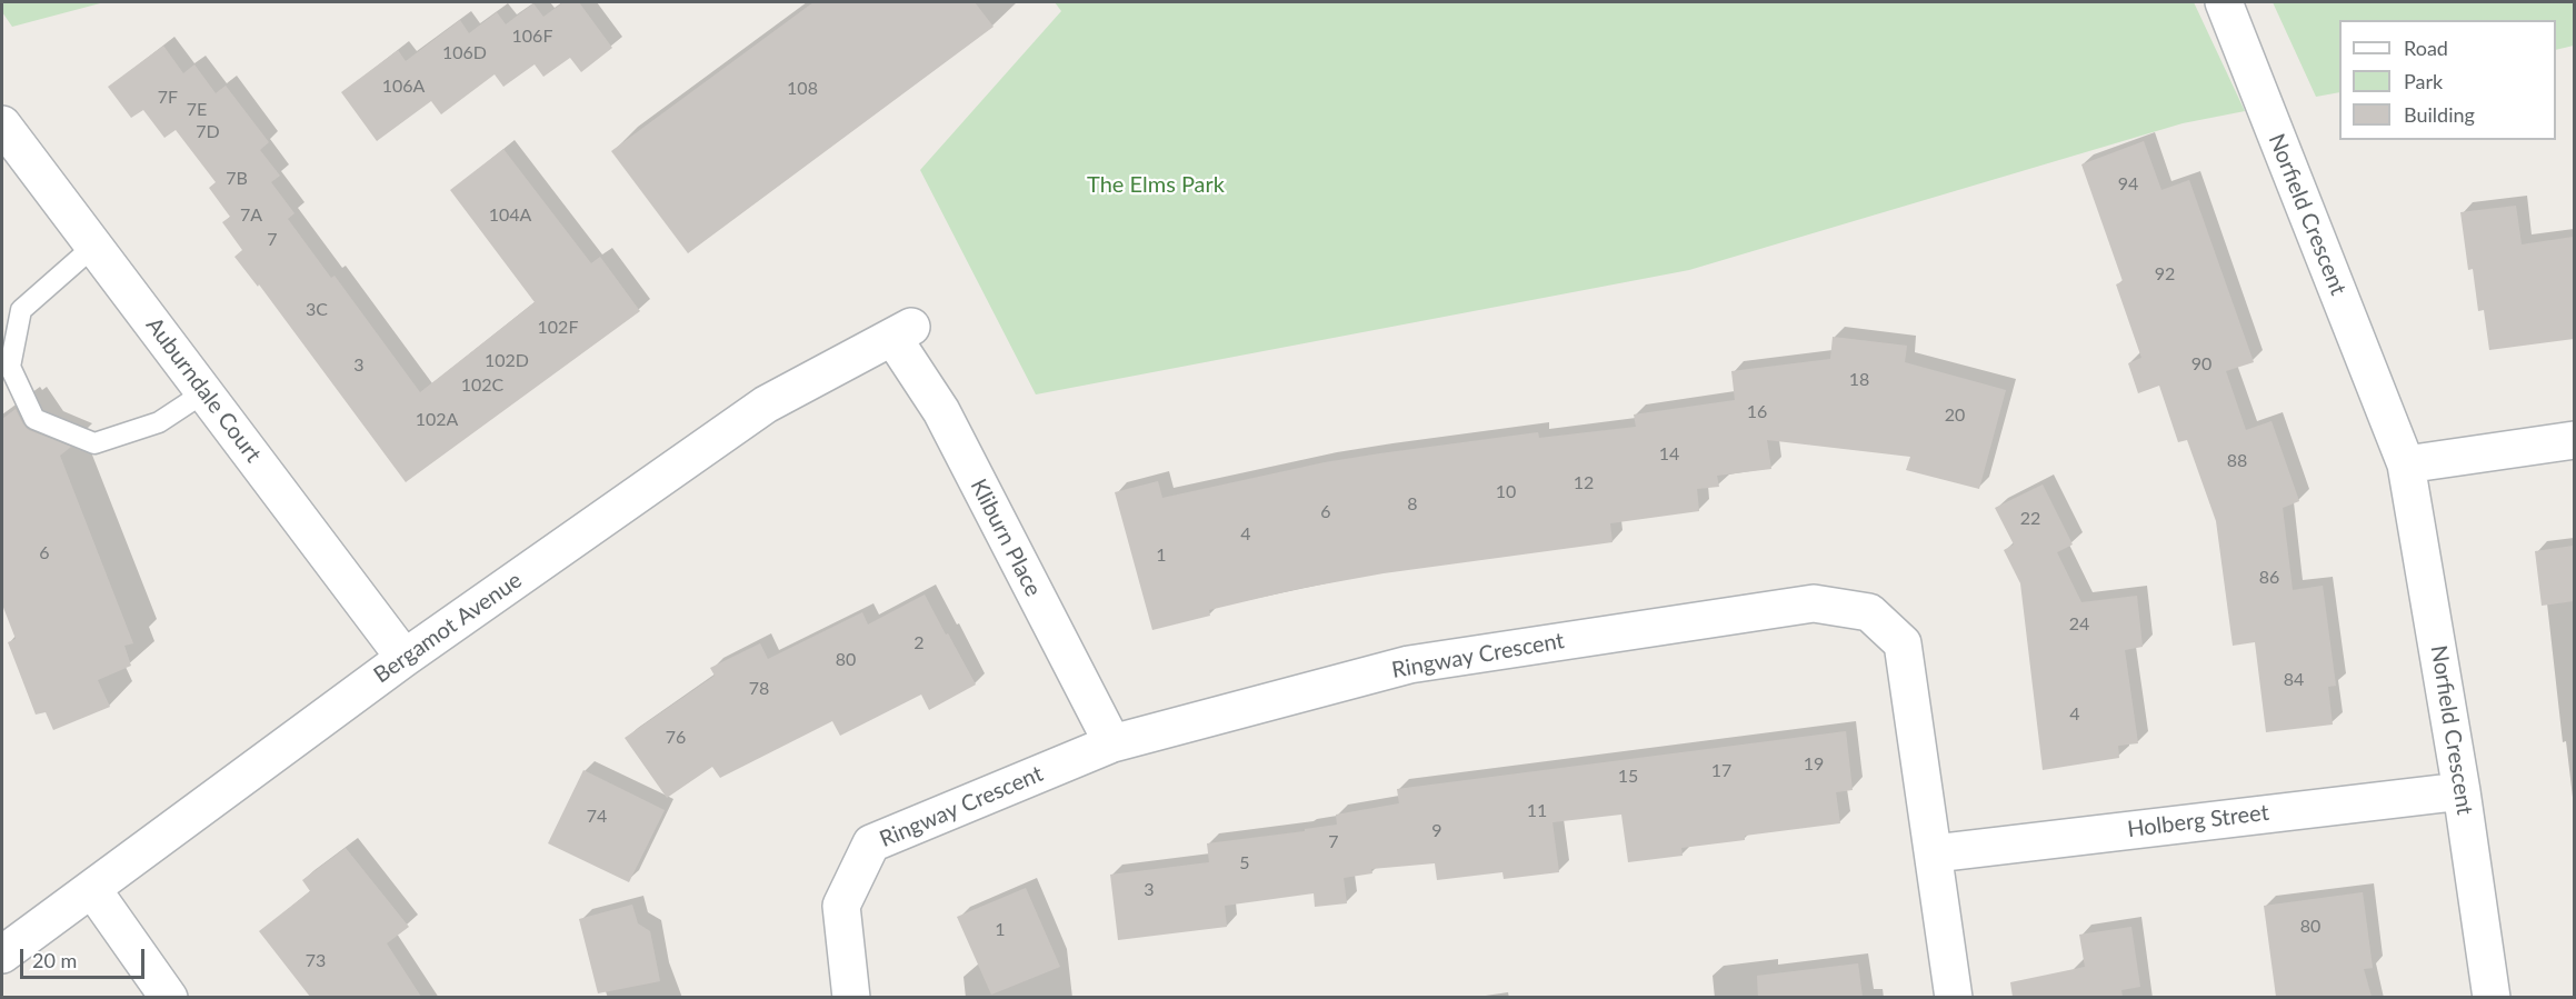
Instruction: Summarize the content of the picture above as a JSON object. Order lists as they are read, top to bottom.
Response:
{
  "streets": {
    "street": [
      "Norfield Crescent",
      "Auburndale Court",
      "Kliburn Place",
      "Bergamot Avenue",
      "Ringway Crescent",
      "Holberg Street"
    ]
  },
  "crossings": [
    ["Norfield Crescent", "Holberg Street"],
    ["Auburndale Court", "Bergamot Avenue"],
    ["Kliburn Place", "Bergamot Avenue"],
    ["Kliburn Place", "Ringway Crescent"],
    ["Ringway Crescent", "Holberg Street"]
  ],
  "parks": ["The Elms Park"],
  "house_numbers": [
    "106F",
    "106D",
    "106A",
    "108",
    "7F",
    "7E",
    "7D",
    "7B",
    "94",
    "7A",
    "104A",
    "7",
    "92",
    "3C",
    "102F",
    "102D",
    "90",
    "3",
    "18",
    "102C",
    "16",
    "20",
    "102A",
    "14",
    "88",
    "12",
    "10",
    "8",
    "6",
    "22",
    "4",
    "6",
    "1",
    "86",
    "24",
    "2",
    "80",
    "84",
    "78",
    "4",
    "76",
    "19",
    "17",
    "15",
    "11",
    "74",
    "9",
    "7",
    "5",
    "3",
    "80",
    "1",
    "73"
  ],
  "legend": ["Road", "Park", "Building"],
  "scale_bar": "20 m"
}
